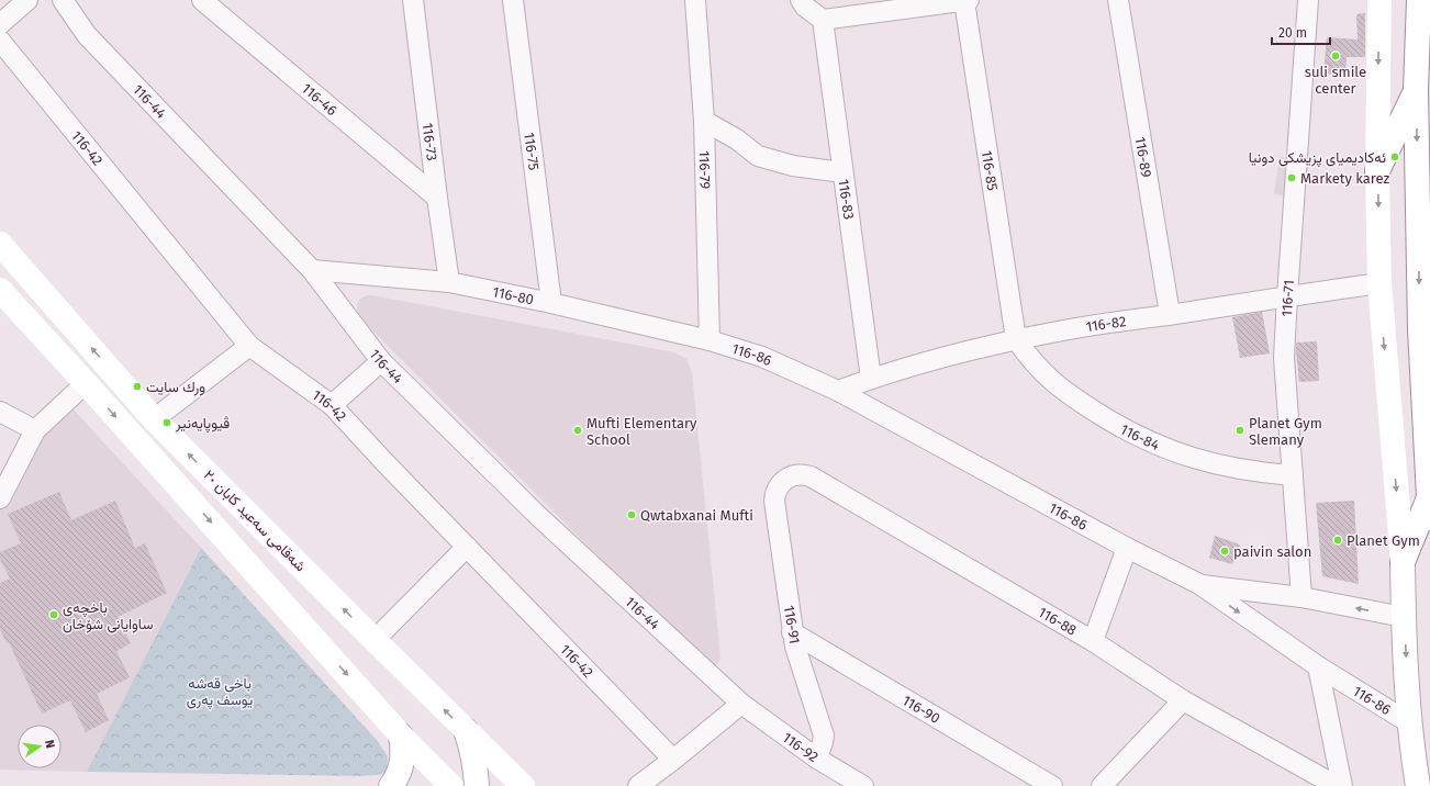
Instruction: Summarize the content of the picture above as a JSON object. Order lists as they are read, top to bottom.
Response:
{
  "streets": {
    "main road": ["شەقامی سەعید کابان ٢٠"],
    "street": [
      "116-46",
      "116-44",
      "116-73",
      "116-42",
      "116-75",
      "116-89",
      "116-79",
      "116-85",
      "116-83",
      "116-80",
      "116-71",
      "116-82",
      "116-86",
      "116-84",
      "116-88",
      "116-91",
      "116-90",
      "116-92"
    ]
  },
  "crossings": [
    ["116-46", "116-73"],
    ["116-44", "116-80"],
    ["116-44", "116-92"],
    ["116-73", "116-80"],
    ["116-75", "116-80"],
    ["116-89", "116-82"],
    ["116-79", "116-80"],
    ["116-79", "116-86"],
    ["116-85", "116-82"],
    ["116-85", "116-84"],
    ["116-83", "116-82"],
    ["116-80", "116-86"],
    ["116-71", "116-82"],
    ["116-71", "116-84"],
    ["116-82", "116-86"],
    ["116-82", "116-84"],
    ["116-88", "116-91"],
    ["116-91", "116-90"],
    ["116-91", "116-92"]
  ],
  "parks": ["باخی قەشە یوسف پەری"],
  "places": [
    "suli smile center",
    "ئەکادیمیای پزیشکی دونیا",
    "Markety karez",
    "ورك سايت",
    "ڤیوپایەنیر",
    "Mufti Elementary School",
    "Planet Gym Slemany",
    "Qwtabxanai Mufti",
    "Planet Gym",
    "paivin salon",
    "باخچەی ساوایانی شۆخان"
  ],
  "scale_bar": "20 m",
  "north": "right"
}
